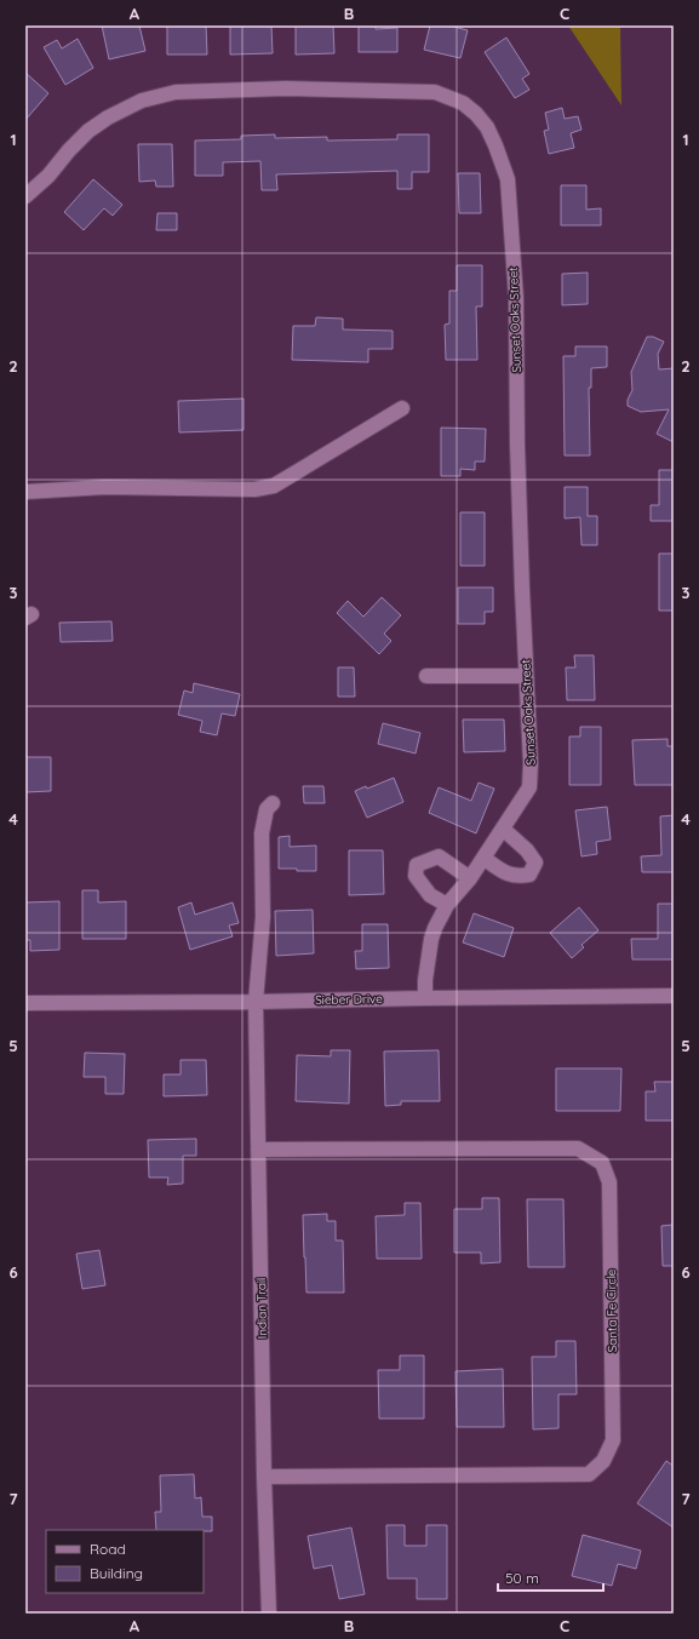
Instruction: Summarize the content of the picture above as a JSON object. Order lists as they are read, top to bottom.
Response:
{
  "streets": {
    "street": [
      "Sunset Oaks Street",
      "Sieber Drive",
      "Indian Trail",
      "Santa Fe Circle"
    ]
  },
  "crossings": [
    ["Sunset Oaks Street", "Sieber Drive"],
    ["Sieber Drive", "Indian Trail"],
    ["Indian Trail", "Santa Fe Circle"]
  ],
  "legend": ["Road", "Building"],
  "scale_bar": "50 m",
  "grid": {
    "columns": ["A", "B", "C"],
    "rows": [
      "1",
      "2",
      "3",
      "4",
      "5",
      "6",
      "7"
    ]
  }
}
